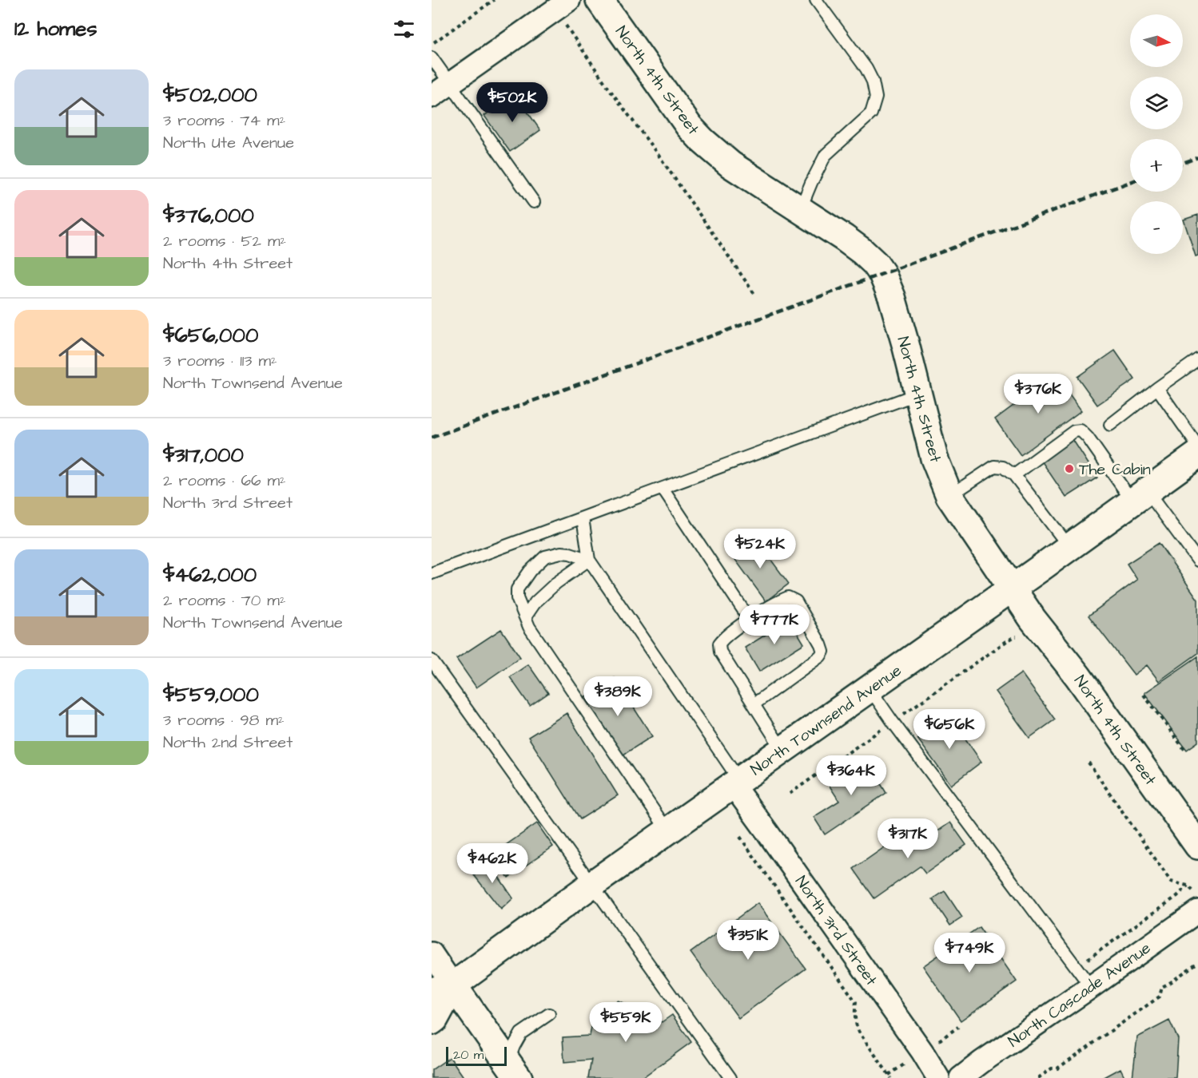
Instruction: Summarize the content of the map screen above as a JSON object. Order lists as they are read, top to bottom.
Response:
{
  "streets": {
    "main road": ["North 4th Street", "North Townsend Avenue"],
    "street": ["North 3rd Street", "North Cascade Avenue"]
  },
  "crossings": [
    ["North 4th Street", "North Townsend Avenue"],
    ["North Townsend Avenue", "North 3rd Street"]
  ],
  "places": ["The Cabin"],
  "scale_bar": "20 m",
  "north": "right",
  "page": {
    "heading": "12 homes",
    "map_buttons": ["+", "−"],
    "list": [
      {
        "name": "$502,000",
        "note": "3 rooms · 74 m² · North Ute Avenue"
      },
      {
        "name": "$376,000",
        "note": "2 rooms · 52 m² · North 4th Street"
      },
      {
        "name": "$656,000",
        "note": "3 rooms · 113 m² · North Townsend Avenue"
      },
      {
        "name": "$317,000",
        "note": "2 rooms · 66 m² · North 3rd Street"
      },
      {
        "name": "$462,000",
        "note": "2 rooms · 70 m² · North Townsend Avenue"
      },
      {
        "name": "$559,000",
        "note": "3 rooms · 98 m² · North 2nd Street"
      }
    ],
    "price": [
      "$502K",
      "$376K",
      "$524K",
      "$777K",
      "$389K",
      "$656K",
      "$364K",
      "$317K",
      "$462K",
      "$351K",
      "$749K",
      "$559K"
    ],
    "scale": "20 m"
  }
}
